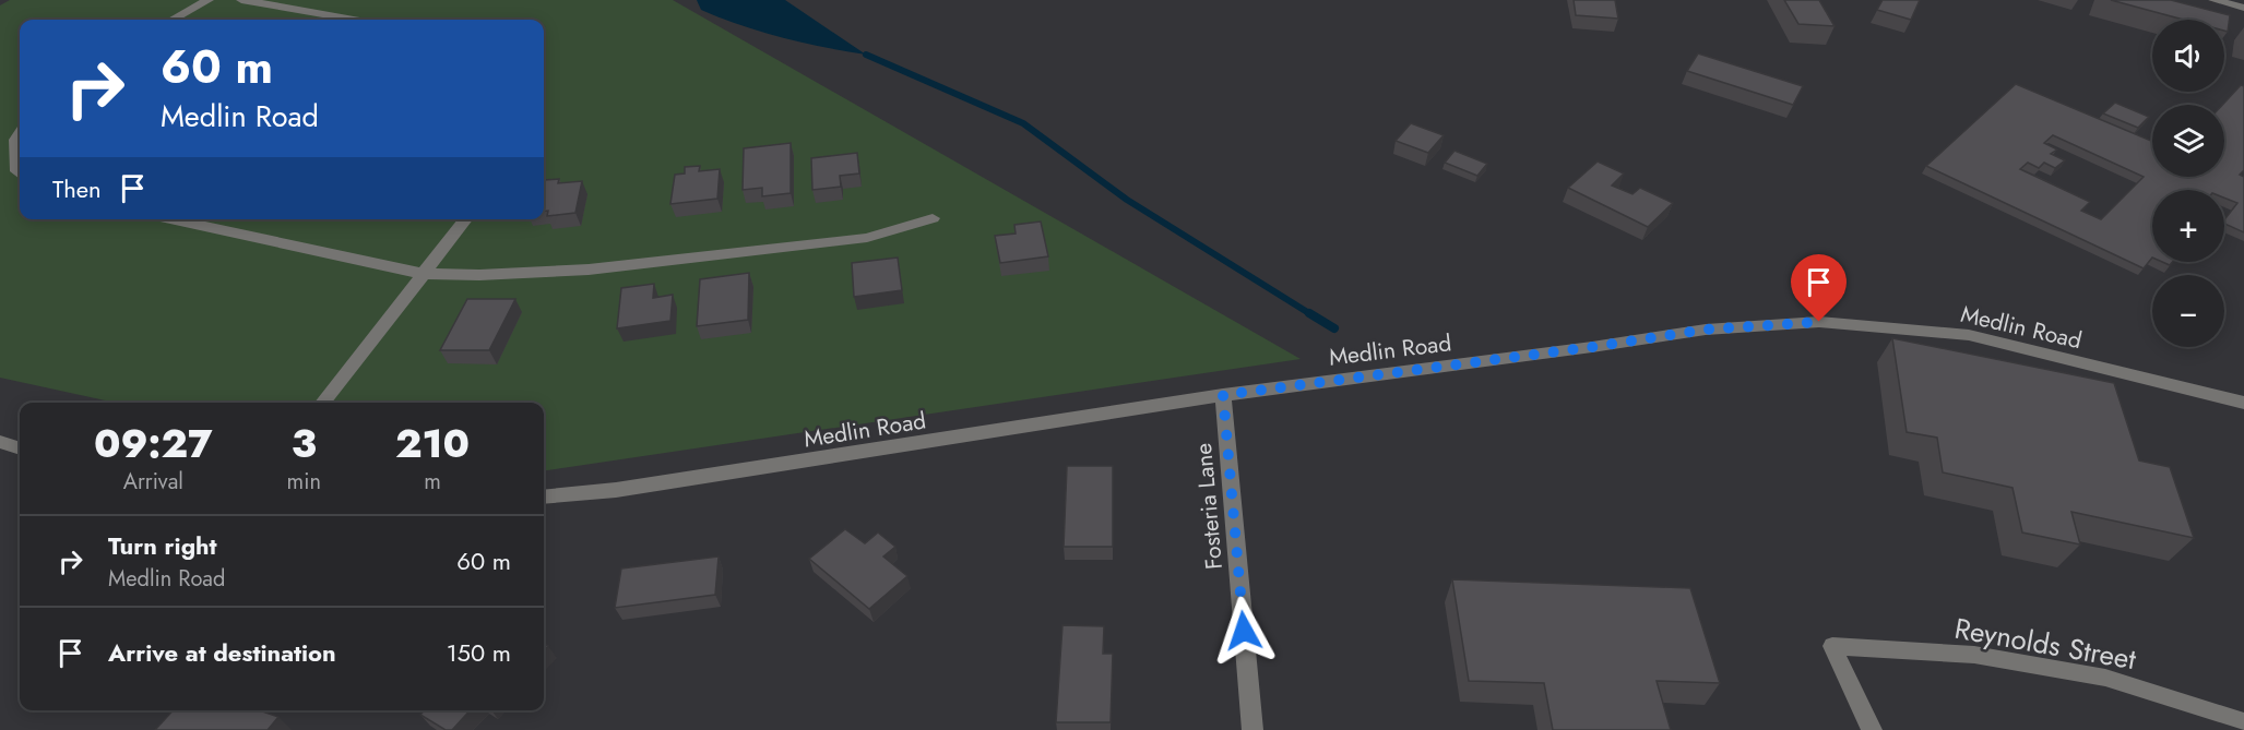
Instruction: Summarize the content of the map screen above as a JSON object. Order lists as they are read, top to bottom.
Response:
{
  "streets": {
    "street": ["Medlin Road", "Fosteria Lane", "Reynolds Street"]
  },
  "crossings": [
    ["Medlin Road", "Fosteria Lane"]
  ],
  "page": {
    "map_buttons": ["+", "−"],
    "turn": ["60 m", "Medlin Road"],
    "then": "Then",
    "eta": [
      "09:27",
      "Arrival",
      "3",
      "min",
      "210",
      "m"
    ],
    "list": [
      {
        "name": "Turn right",
        "note": "Medlin Road",
        "value": "60 m"
      },
      {
        "name": "Arrive at destination",
        "value": "150 m"
      }
    ]
  }
}
